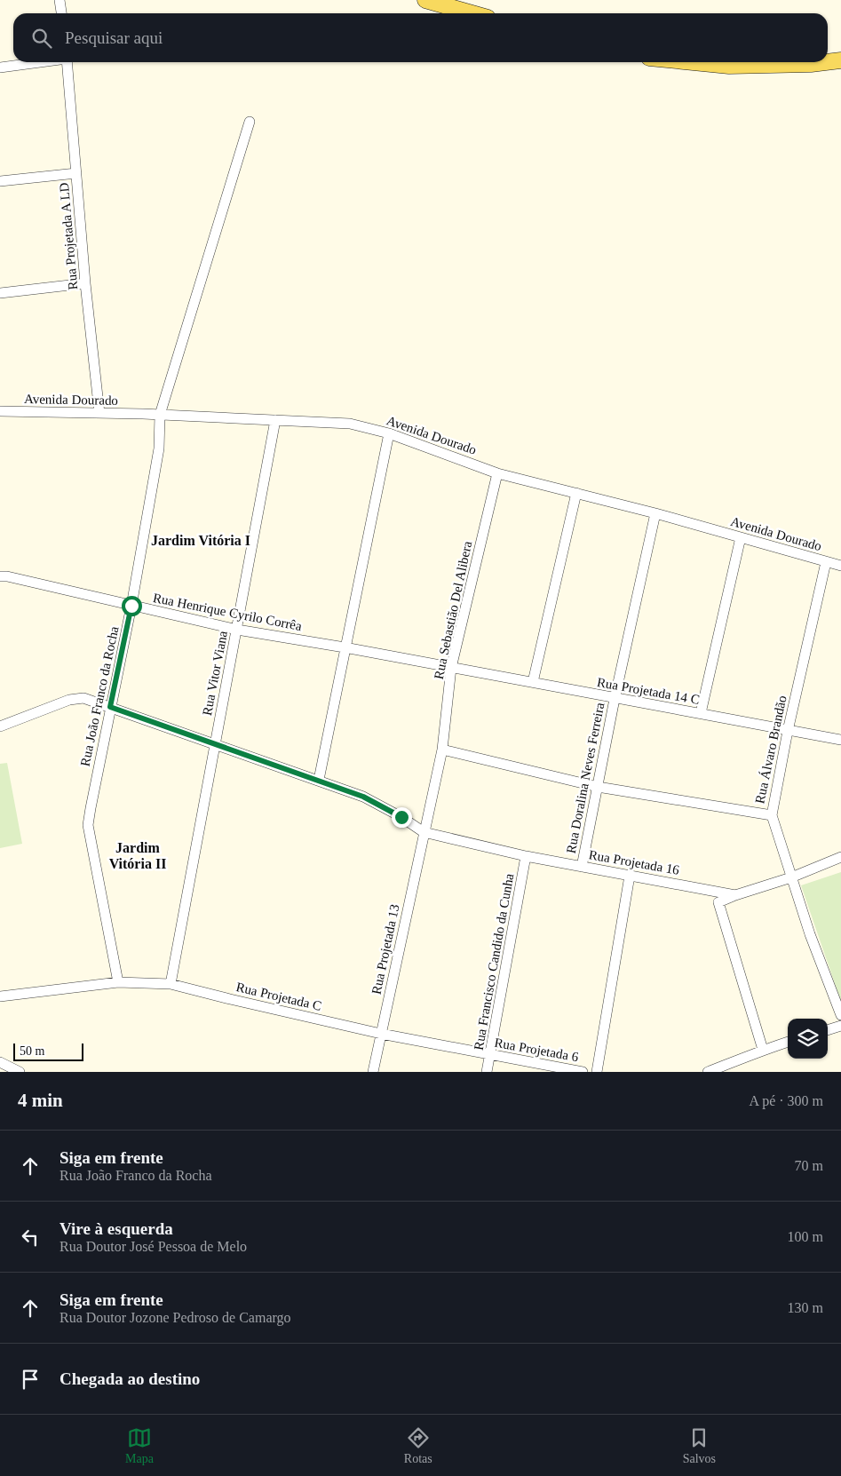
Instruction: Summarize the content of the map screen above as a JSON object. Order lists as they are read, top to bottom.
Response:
{
  "streets": {
    "street": [
      "Rua Projetada A LD",
      "Avenida Dourado",
      "Rua Sebastião Del Alibera",
      "Rua Henrique Cyrilo Corrêa",
      "Rua Vitor Viana",
      "Rua Projetada 14 C",
      "Rua João Franco da Rocha",
      "Rua Álvaro Brandão",
      "Rua Doralina Neves Ferreira",
      "Rua Projetada 16",
      "Rua Projetada 13",
      "Rua Francisco Candido da Cunha",
      "Rua Projetada C",
      "Rua Projetada 6"
    ]
  },
  "crossings": [
    ["Rua Projetada A LD", "Avenida Dourado"],
    ["Avenida Dourado", "Rua Sebastião Del Alibera"],
    ["Avenida Dourado", "Rua Vitor Viana"],
    ["Avenida Dourado", "Rua João Franco da Rocha"],
    ["Avenida Dourado", "Rua Álvaro Brandão"],
    ["Avenida Dourado", "Rua Doralina Neves Ferreira"],
    ["Rua Sebastião Del Alibera", "Rua Henrique Cyrilo Corrêa"],
    ["Rua Sebastião Del Alibera", "Rua Projetada 14 C"],
    ["Rua Sebastião Del Alibera", "Rua Projetada 16"],
    ["Rua Sebastião Del Alibera", "Rua Projetada 13"],
    ["Rua Henrique Cyrilo Corrêa", "Rua Vitor Viana"],
    ["Rua Henrique Cyrilo Corrêa", "Rua Projetada 14 C"],
    ["Rua Henrique Cyrilo Corrêa", "Rua João Franco da Rocha"],
    ["Rua Vitor Viana", "Rua Projetada C"],
    ["Rua Projetada 14 C", "Rua Álvaro Brandão"],
    ["Rua Projetada 14 C", "Rua Doralina Neves Ferreira"],
    ["Rua João Franco da Rocha", "Rua Projetada C"],
    ["Rua Doralina Neves Ferreira", "Rua Projetada 16"],
    ["Rua Projetada 16", "Rua Projetada 13"],
    ["Rua Projetada 16", "Rua Francisco Candido da Cunha"],
    ["Rua Projetada 13", "Rua Projetada C"],
    ["Rua Projetada 13", "Rua Projetada 6"],
    ["Rua Francisco Candido da Cunha", "Rua Projetada 6"],
    ["Rua Projetada C", "Rua Projetada 6"]
  ],
  "districts": ["Jardim Vitória I", "Jardim Vitória II"],
  "scale_bar": "50 m",
  "page": {
    "search": "Pesquisar aqui",
    "scale": "50 m",
    "heading": ["4 min", "A pé · 300 m"],
    "list": [
      ["Siga em frente", "Rua João Franco da Rocha", "70 m"],
      ["Vire à esquerda", "Rua Doutor José Pessoa de Melo", "100 m"],
      ["Siga em frente", "Rua Doutor Jozone Pedroso de Camargo", "130 m"],
      "Chegada ao destino"
    ],
    "nav": ["Mapa", "Rotas", "Salvos"]
  }
}
